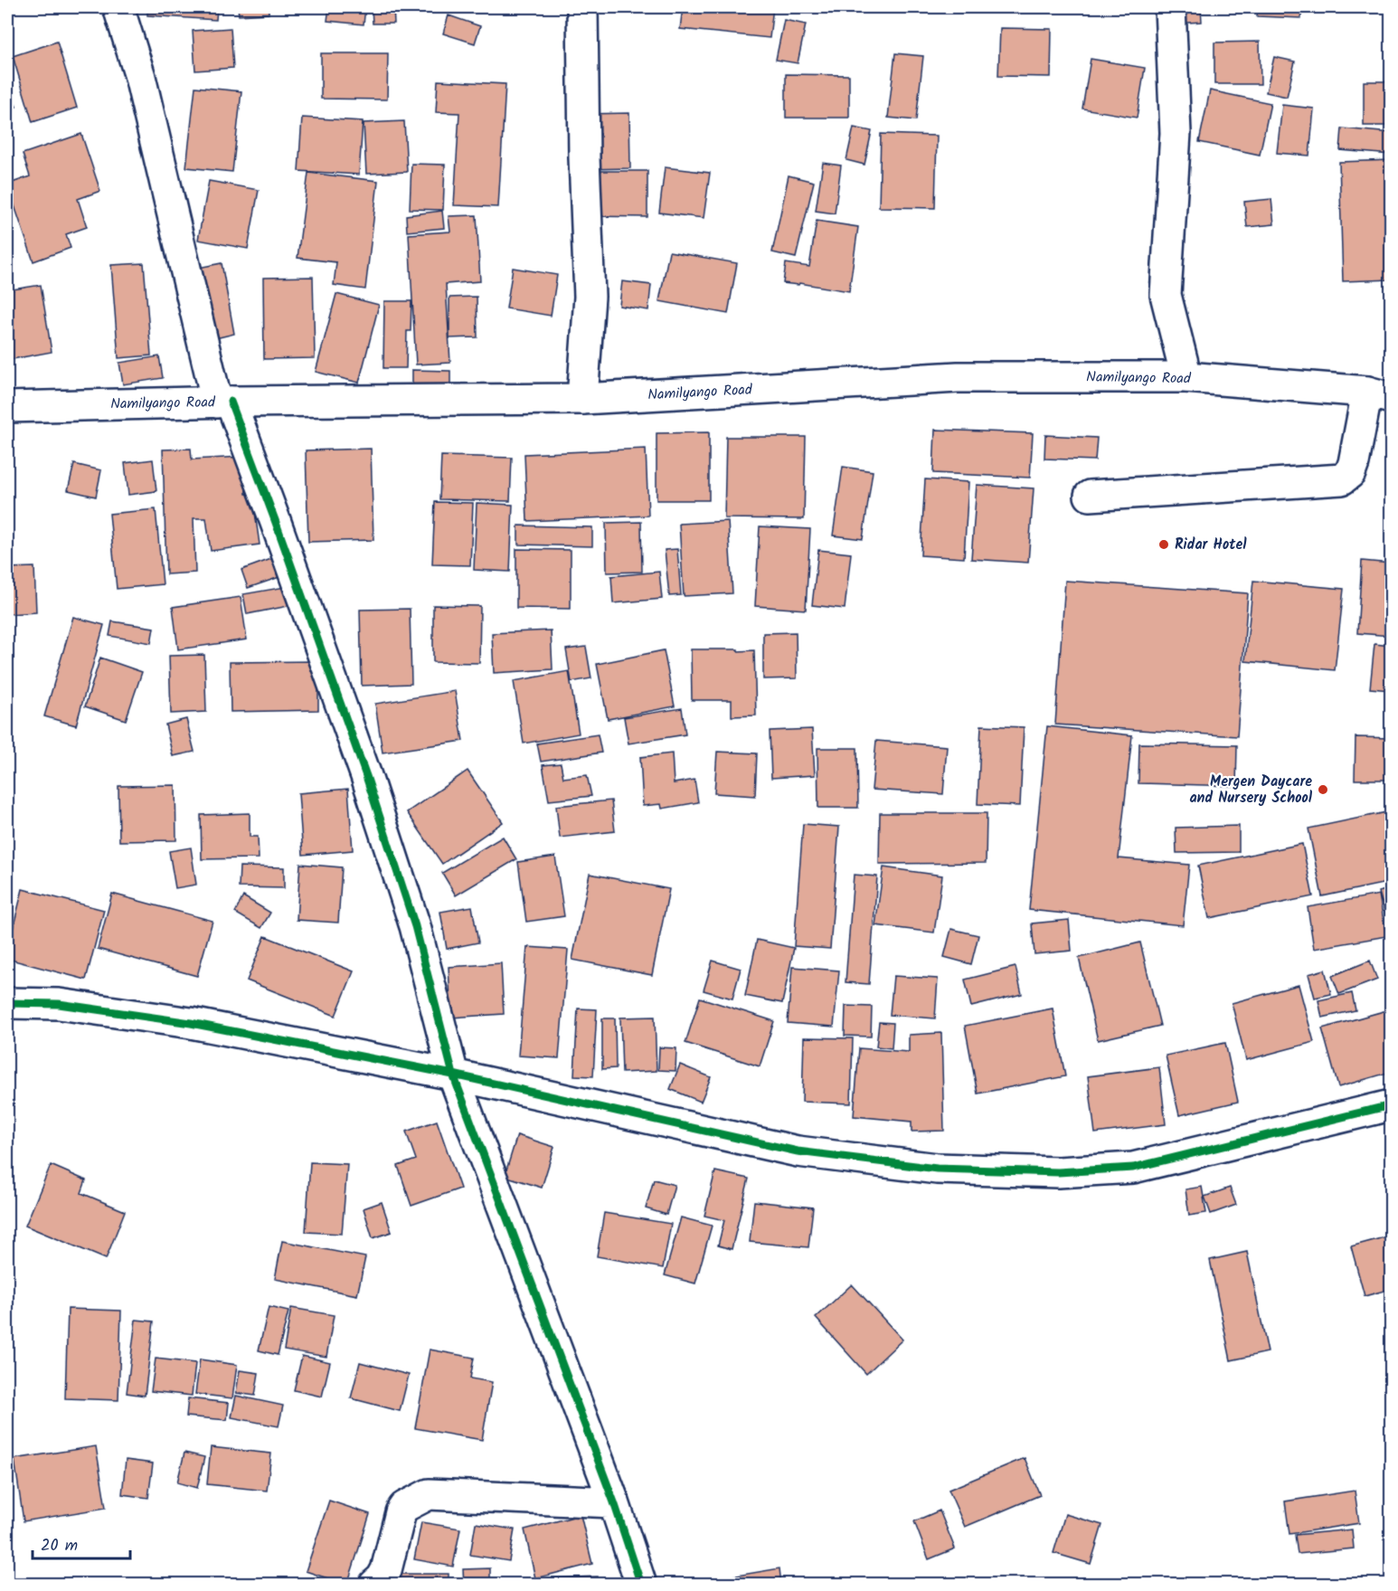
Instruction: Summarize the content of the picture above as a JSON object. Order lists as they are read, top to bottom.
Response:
{
  "streets": {
    "street": ["Namilyango Road"]
  },
  "places": ["Ridar Hotel", "Mergen Daycare and Nursery School"],
  "scale_bar": "20 m"
}
